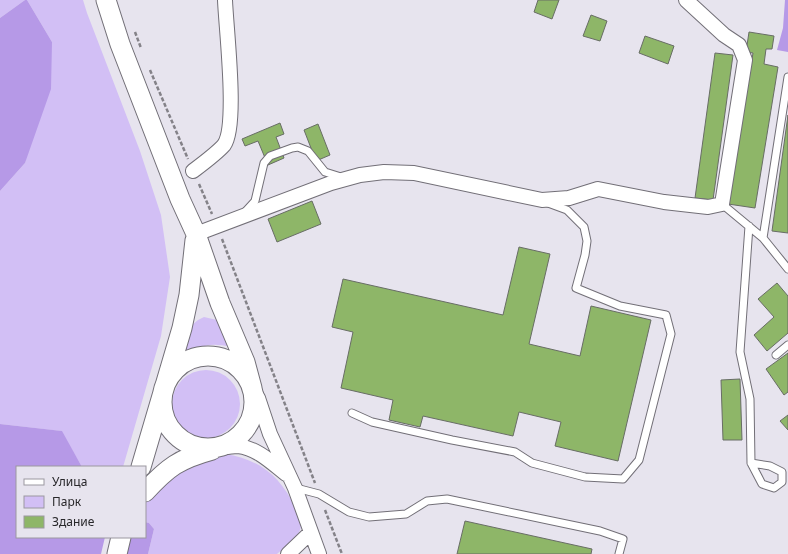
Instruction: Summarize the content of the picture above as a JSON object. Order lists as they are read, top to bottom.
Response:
{
  "legend": ["Улица", "Парк", "Здание"]
}
